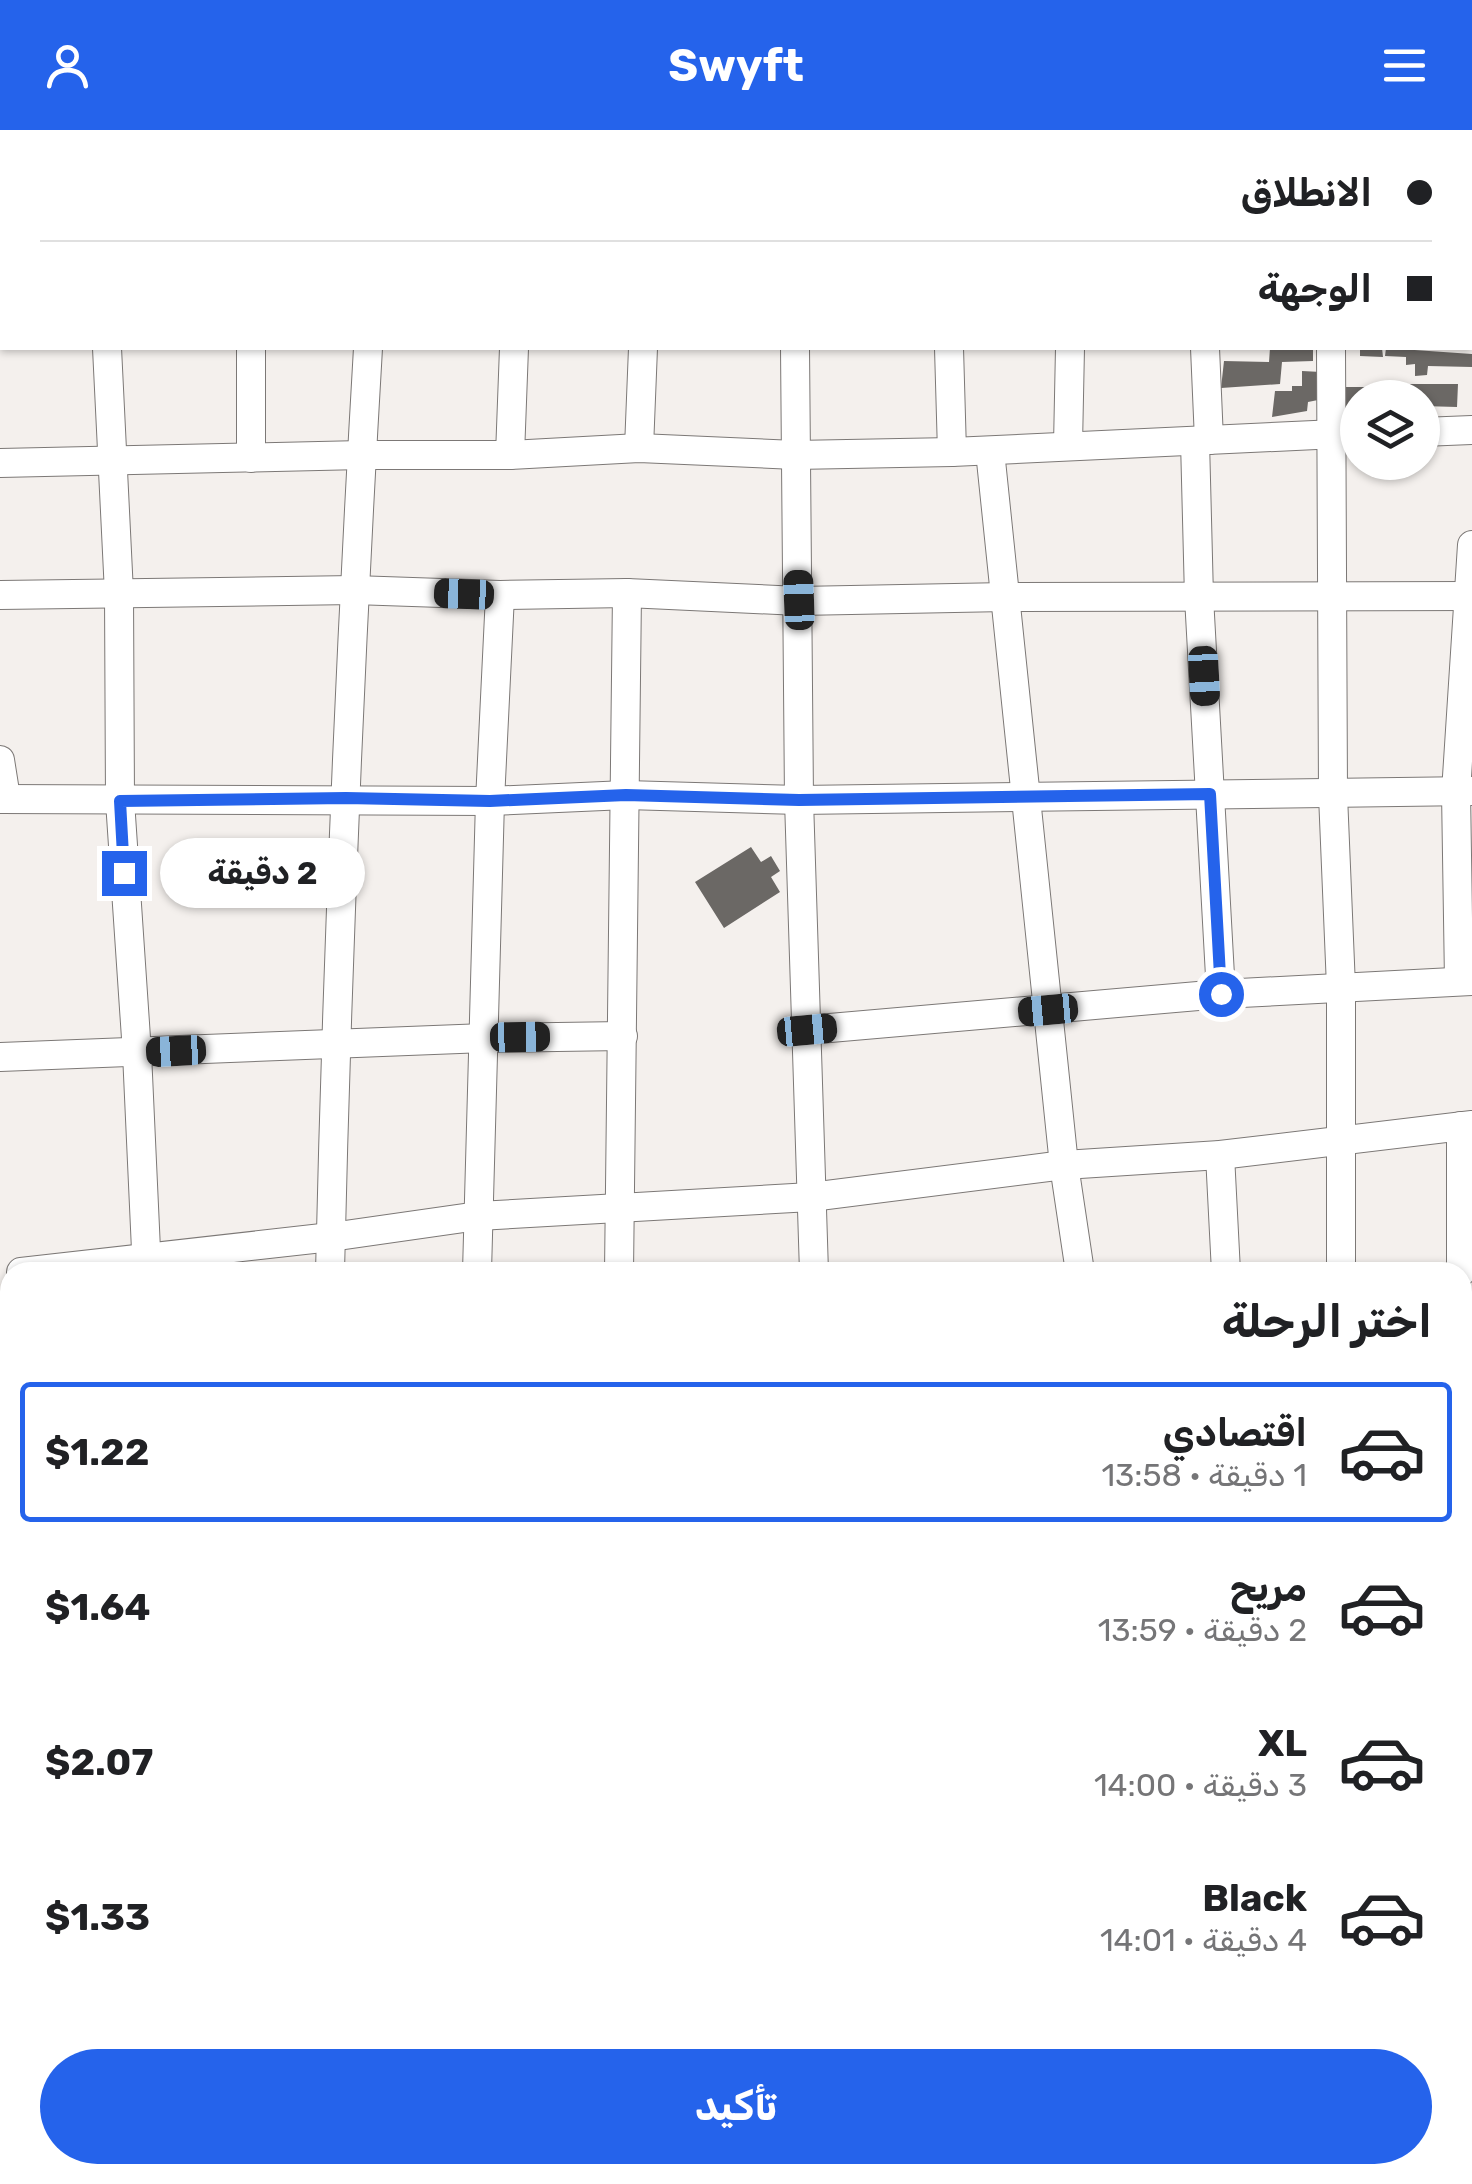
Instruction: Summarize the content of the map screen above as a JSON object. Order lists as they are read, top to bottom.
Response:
{
  "page": {
    "header": "Swyft",
    "banner": ["الانطلاق", "الوجهة"],
    "bubble": "2 دقيقة",
    "heading": "اختر الرحلة",
    "list": [
      {
        "name": "اقتصادي",
        "note": "1 دقيقة · 13:58",
        "value": "$1.22"
      },
      {
        "name": "مريح",
        "note": "2 دقيقة · 13:59",
        "value": "$1.64"
      },
      {
        "name": "XL",
        "note": "3 دقيقة · 14:00",
        "value": "$2.07"
      },
      {
        "name": "Black",
        "note": "4 دقيقة · 14:01",
        "value": "$1.33"
      }
    ],
    "buttons": "تأكيد"
  }
}
